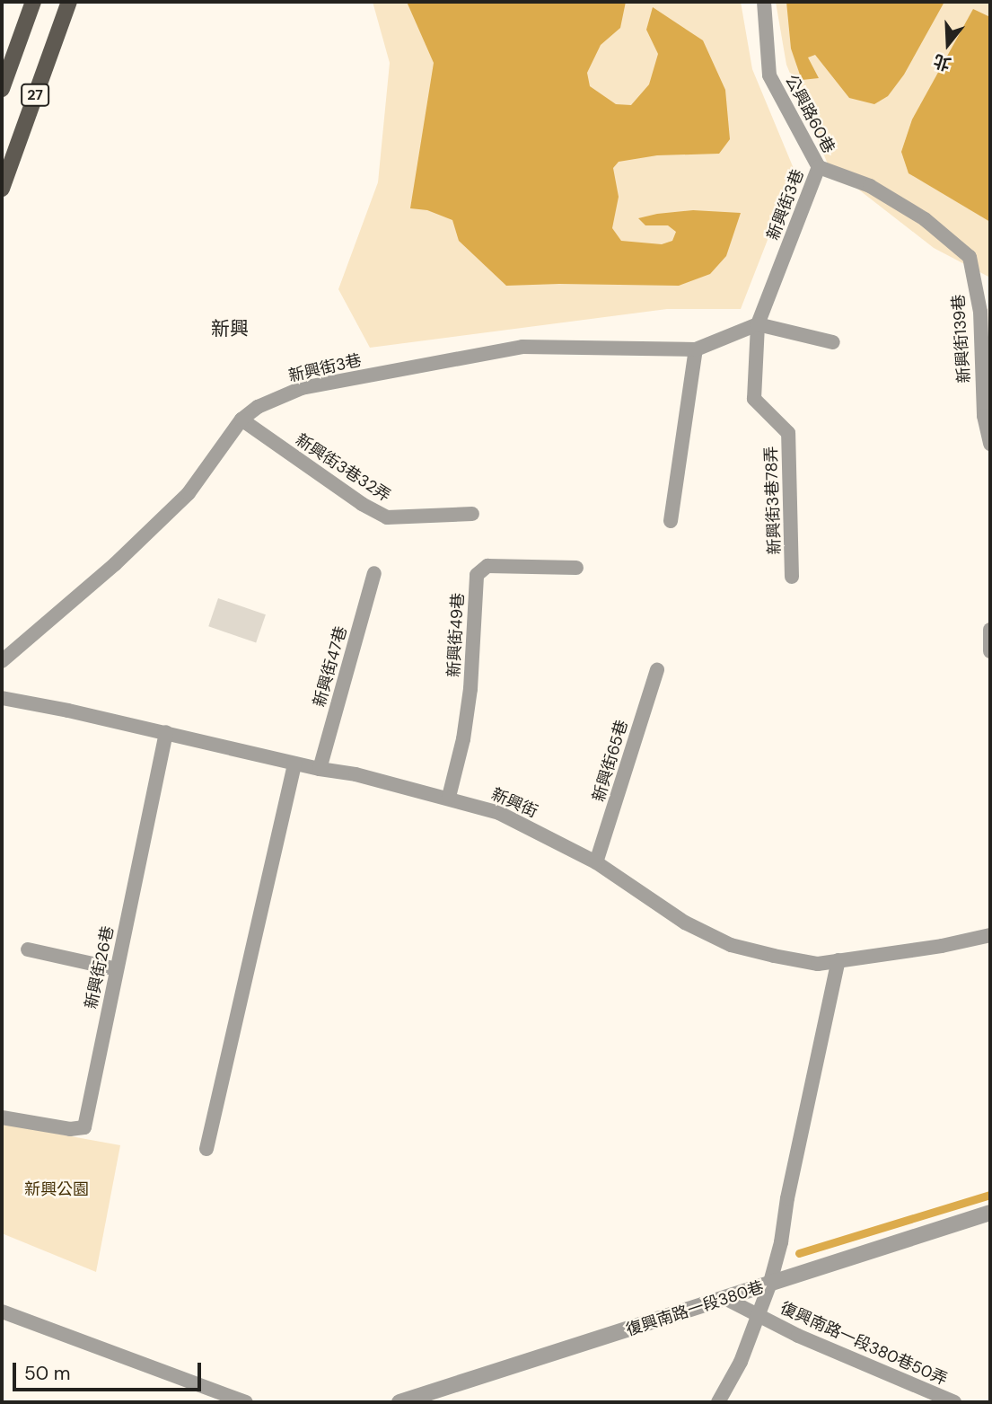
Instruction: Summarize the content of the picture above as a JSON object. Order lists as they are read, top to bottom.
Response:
{
  "streets": {
    "main road": ["27"],
    "street": ["復興南路一段380巷"],
    "lane": [
      "公興路60巷",
      "新興街3巷",
      "新興街139巷",
      "新興街3巷32弄",
      "新興街3巷78弄",
      "新興街49巷",
      "新興街47巷",
      "新興街65巷",
      "新興街",
      "新興街26巷",
      "復興南路一段380巷50弄"
    ]
  },
  "crossings": [
    ["公興路60巷", "新興街3巷"],
    ["公興路60巷", "新興街139巷"],
    ["新興街3巷", "新興街139巷"],
    ["新興街3巷", "新興街3巷32弄"],
    ["新興街3巷", "新興街3巷78弄"],
    ["新興街49巷", "新興街"],
    ["新興街47巷", "新興街"],
    ["新興街65巷", "新興街"],
    ["新興街", "新興街26巷"],
    ["復興南路一段380巷", "復興南路一段380巷50弄"]
  ],
  "districts": ["新興"],
  "parks": ["新興公園"],
  "scale_bar": "50 m",
  "north": "bottom"
}
